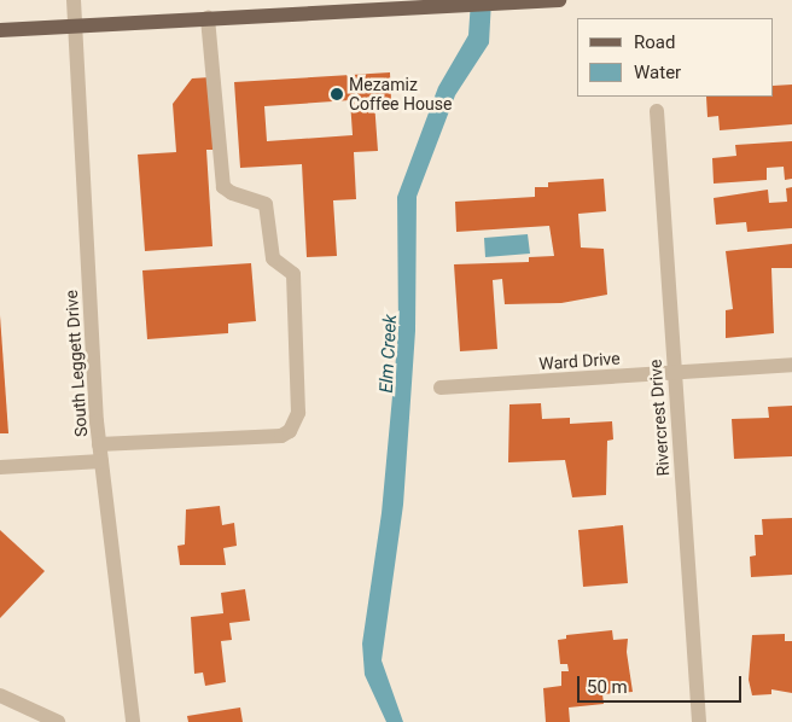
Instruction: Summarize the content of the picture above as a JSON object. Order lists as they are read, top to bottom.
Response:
{
  "streets": {
    "street": ["Ward Drive", "South Leggett Drive", "Rivercrest Drive"]
  },
  "crossings": [
    ["Ward Drive", "Rivercrest Drive"]
  ],
  "water": ["Elm Creek"],
  "places": ["Mezamiz Coffee House"],
  "legend": ["Road", "Water"],
  "scale_bar": "50 m"
}
